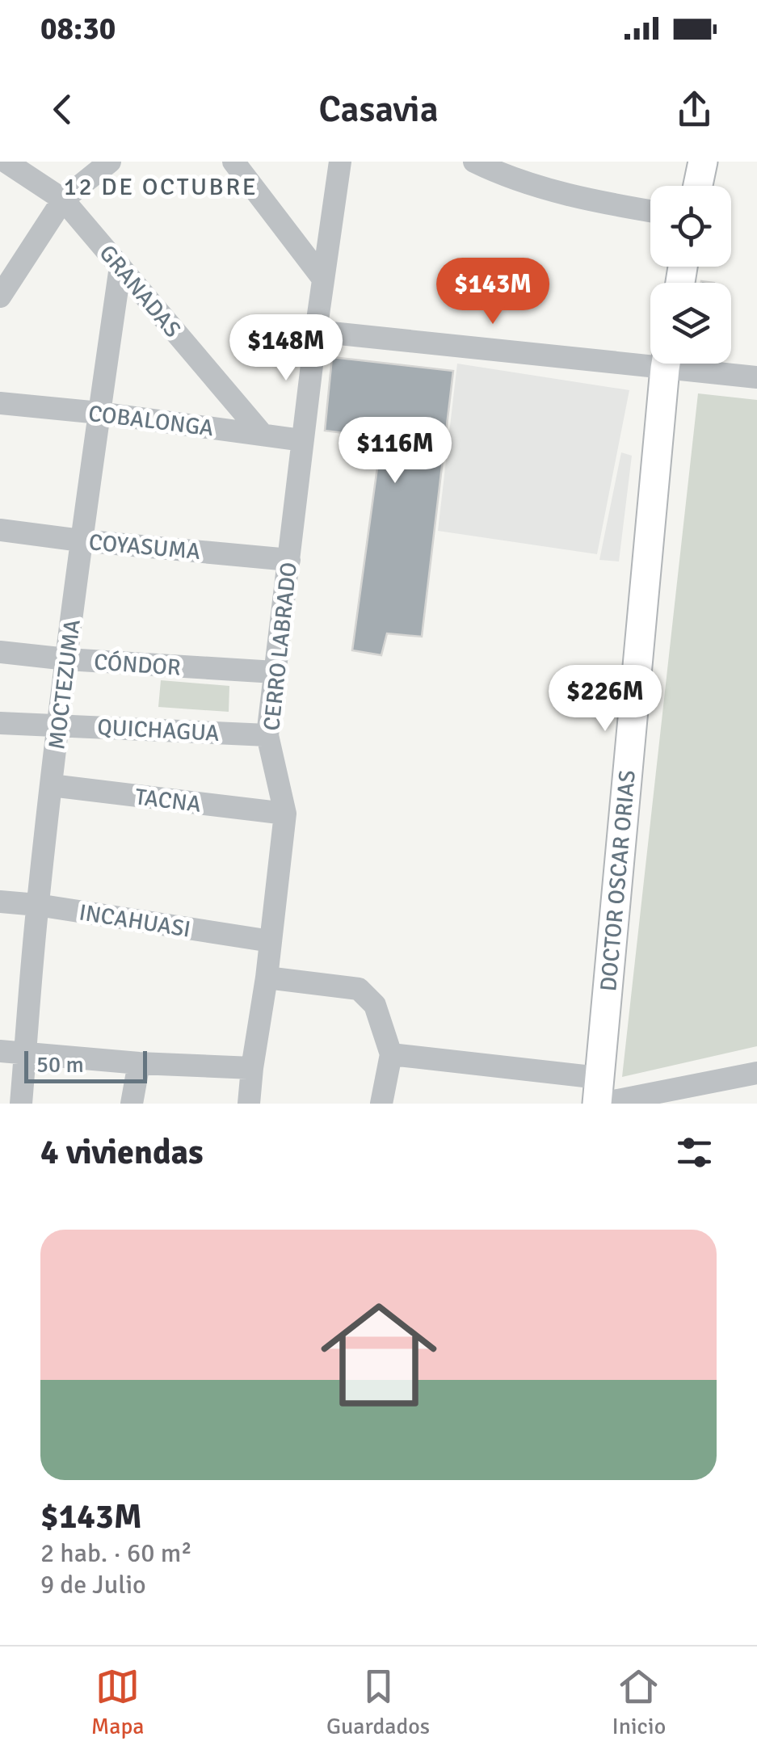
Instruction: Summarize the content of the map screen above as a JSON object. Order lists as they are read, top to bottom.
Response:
{
  "streets": {
    "main road": ["DOCTOR OSCAR ORIAS"],
    "street": [
      "GRANADAS",
      "COBALONGA",
      "COYASUMA",
      "CERRO LABRADO",
      "CÓNDOR",
      "MOCTEZUMA",
      "QUICHAGUA",
      "TACNA",
      "INCAHUASI"
    ]
  },
  "crossings": [
    ["GRANADAS", "COBALONGA"],
    ["GRANADAS", "MOCTEZUMA"],
    ["COBALONGA", "CERRO LABRADO"],
    ["COBALONGA", "MOCTEZUMA"],
    ["COYASUMA", "CERRO LABRADO"],
    ["COYASUMA", "MOCTEZUMA"],
    ["CERRO LABRADO", "CÓNDOR"],
    ["CERRO LABRADO", "QUICHAGUA"],
    ["CERRO LABRADO", "TACNA"],
    ["CERRO LABRADO", "INCAHUASI"],
    ["CÓNDOR", "MOCTEZUMA"],
    ["MOCTEZUMA", "QUICHAGUA"],
    ["MOCTEZUMA", "TACNA"],
    ["MOCTEZUMA", "INCAHUASI"]
  ],
  "districts": ["12 DE OCTUBRE"],
  "scale_bar": "50 m",
  "page": {
    "status": "08:30",
    "header": "Casavia",
    "price": [
      "$143M",
      "$148M",
      "$116M",
      "$226M"
    ],
    "scale": "50 m",
    "heading": "4 viviendas",
    "list": [
      {
        "name": "$143M",
        "note": "2 hab. · 60 m² · 9 de Julio"
      }
    ],
    "tabs": ["Mapa", "Guardados", "Inicio"]
  }
}
